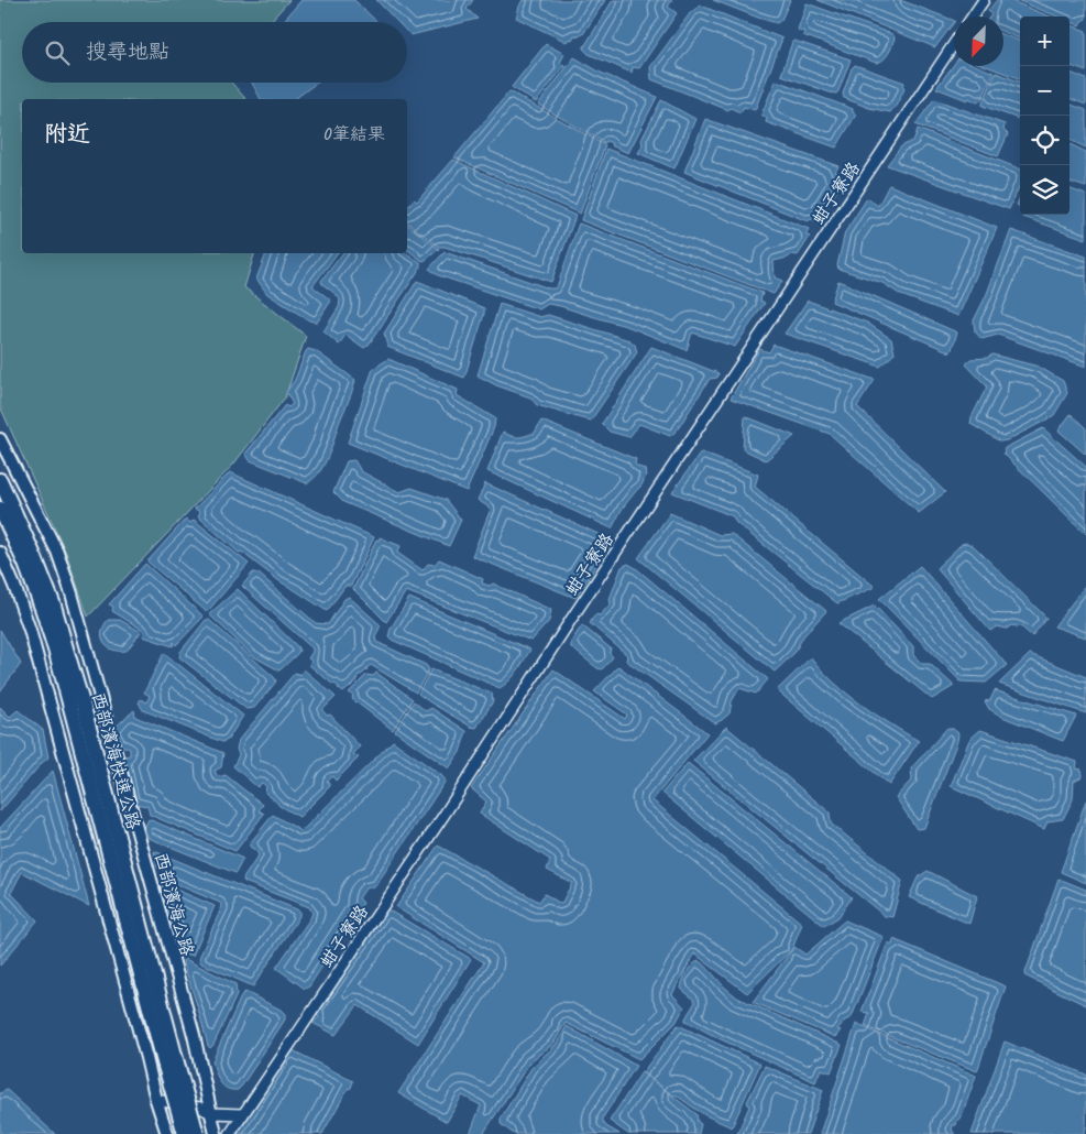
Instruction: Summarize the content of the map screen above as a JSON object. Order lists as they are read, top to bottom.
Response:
{
  "streets": {
    "highway": ["西部濱海快速公路"],
    "main road": ["西部濱海公路"],
    "street": ["蚶子寮路"]
  },
  "north": "bottom left",
  "page": {
    "map_buttons": ["+", "−"],
    "search": "搜尋地點",
    "heading": ["附近", "0筆結果"]
  }
}
